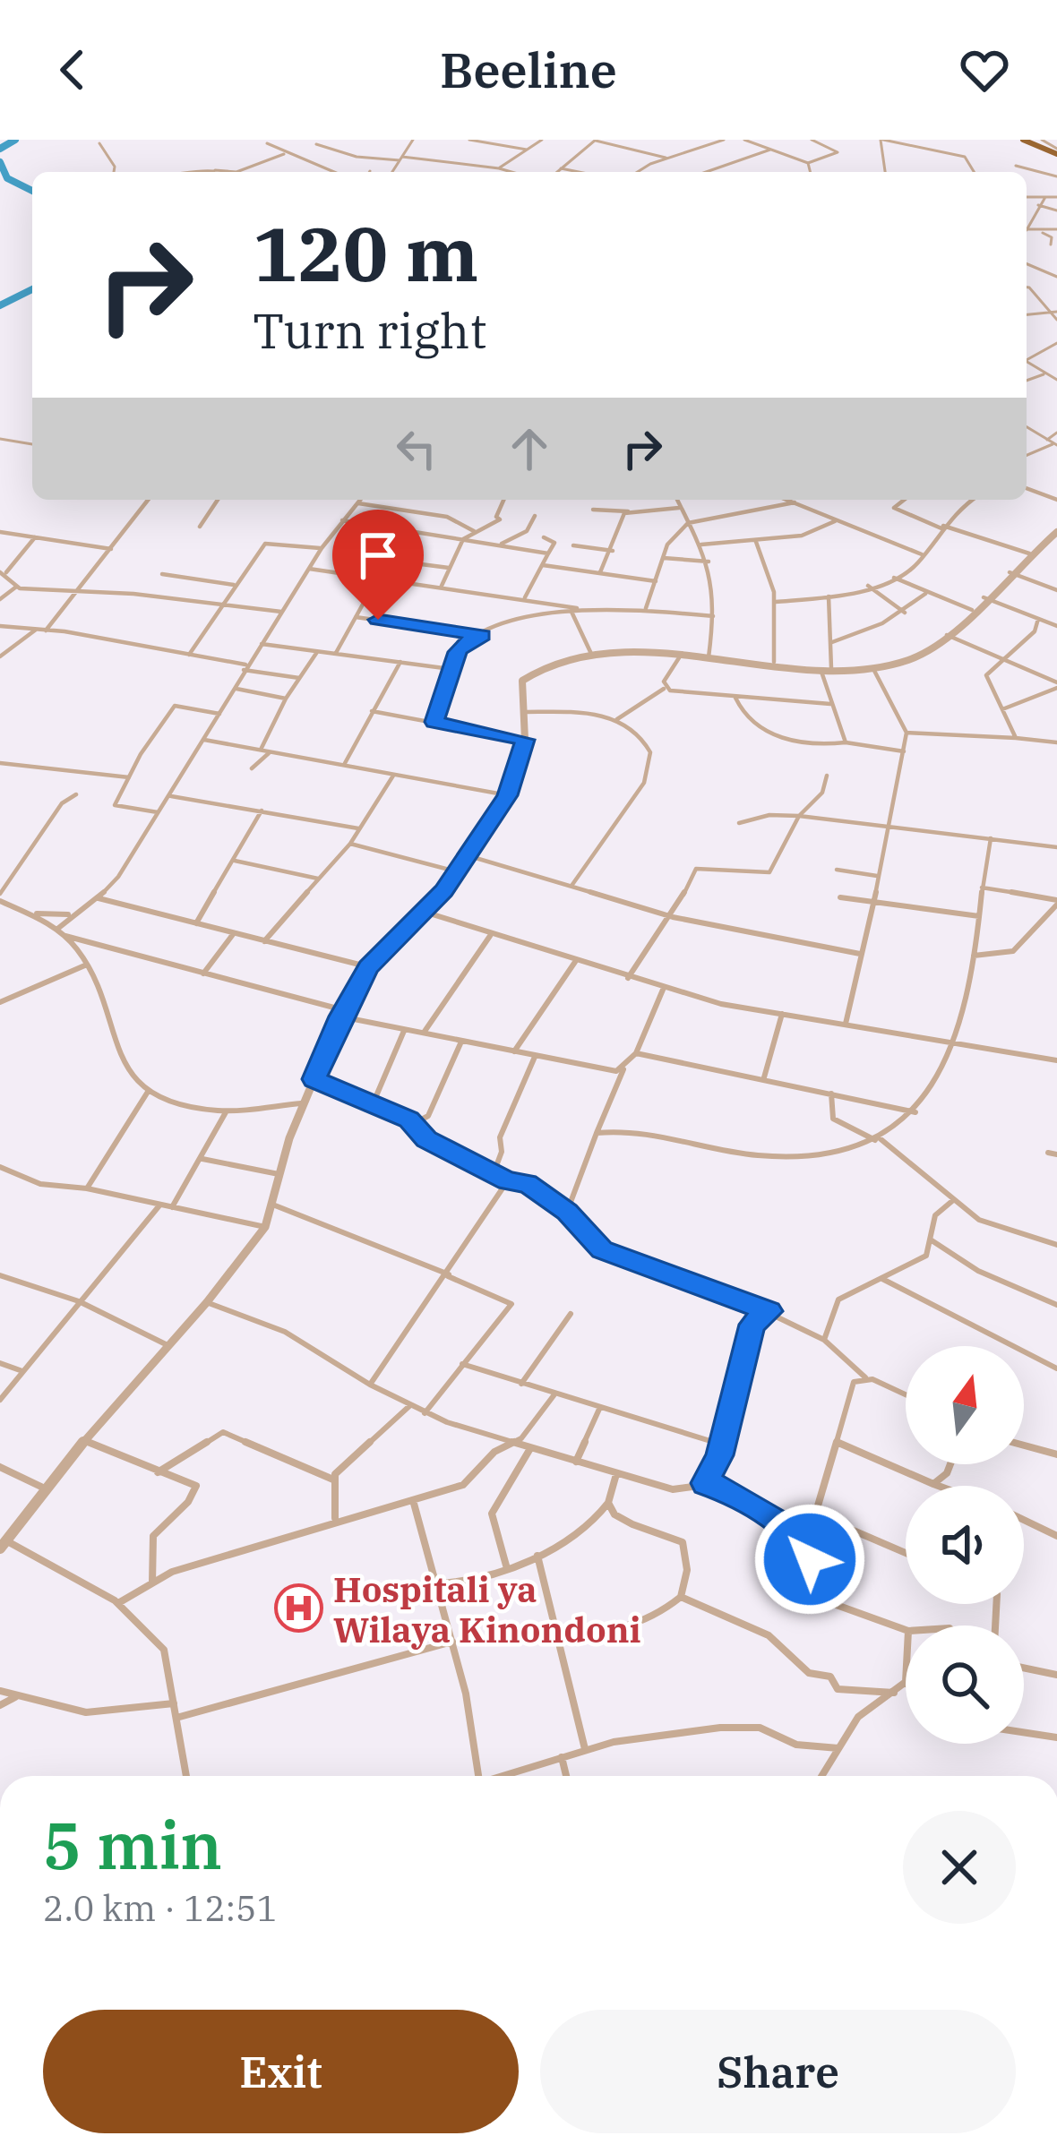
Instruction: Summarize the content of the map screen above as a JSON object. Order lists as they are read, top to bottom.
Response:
{
  "places": {
    "hospital": ["Hospitali ya Wilaya Kinondoni"]
  },
  "north": "top",
  "page": {
    "header": "Beeline",
    "turn": ["120 m", "Turn right"],
    "heading": ["5 min", "2.0 km · 12:51"],
    "buttons": ["Exit", "Share"]
  }
}
